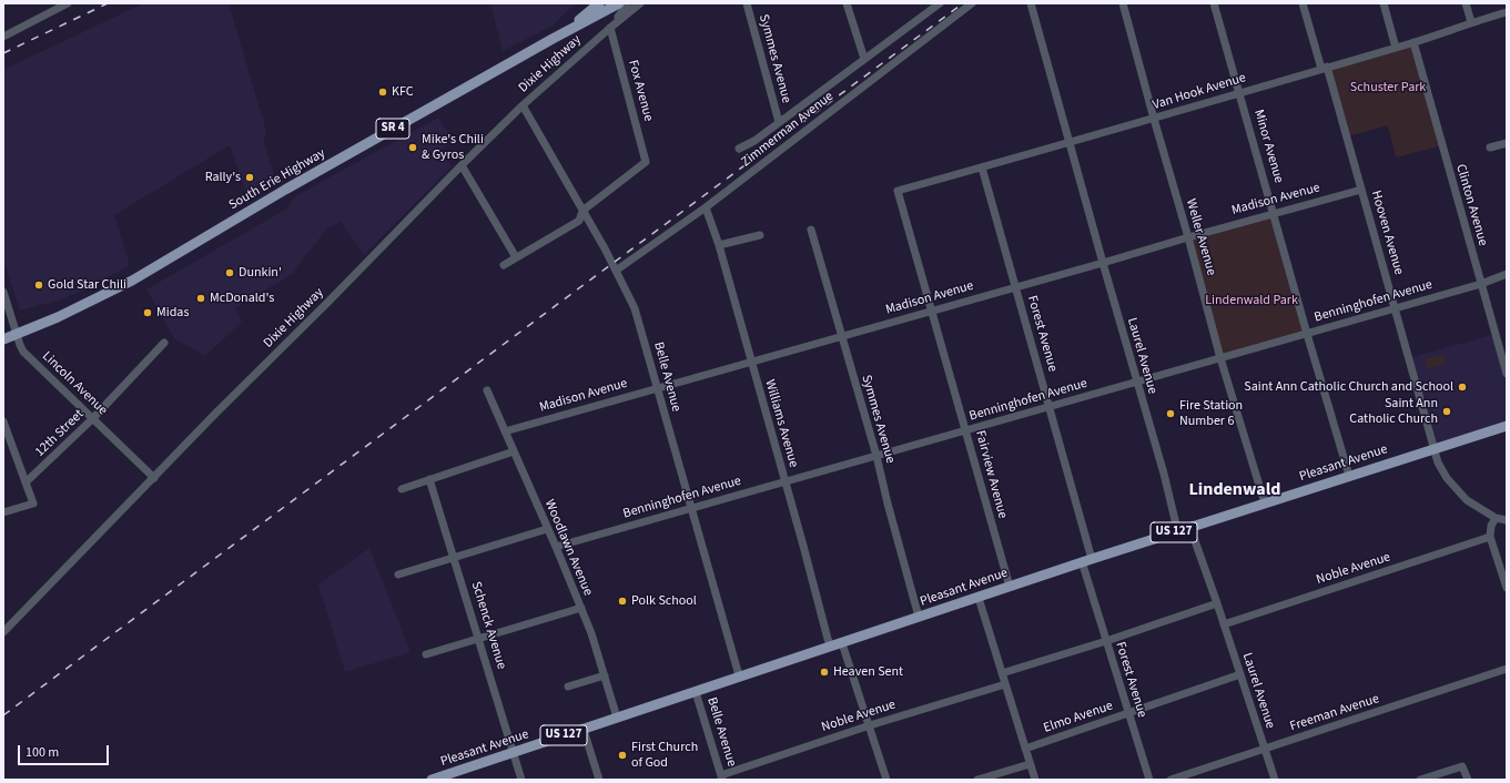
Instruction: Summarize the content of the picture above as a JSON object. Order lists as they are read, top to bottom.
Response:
{
  "streets": {
    "main road": [
      "SR 4",
      "South Erie Highway",
      "Pleasant Avenue",
      "US 127"
    ],
    "street": [
      "Symmes Avenue",
      "Dixie Highway",
      "Fox Avenue",
      "Van Hook Avenue",
      "Zimmerman Avenue",
      "Minor Avenue",
      "Madison Avenue",
      "Clinton Avenue",
      "Hooven Avenue",
      "Weller Avenue",
      "Benninghofen Avenue",
      "Forest Avenue",
      "Laurel Avenue",
      "Belle Avenue",
      "Lincoln Avenue",
      "Williams Avenue",
      "12th Street",
      "Fairview Avenue",
      "Woodlawn Avenue",
      "Noble Avenue",
      "Schenck Avenue",
      "Freeman Avenue",
      "Elmo Avenue"
    ]
  },
  "crossings": [
    ["Symmes Avenue", "Zimmerman Avenue"],
    ["Symmes Avenue", "Madison Avenue"],
    ["Symmes Avenue", "Benninghofen Avenue"],
    ["Symmes Avenue", "Pleasant Avenue"],
    ["Dixie Highway", "Fox Avenue"],
    ["Dixie Highway", "Belle Avenue"],
    ["Dixie Highway", "Lincoln Avenue"],
    ["Fox Avenue", "Belle Avenue"],
    ["Van Hook Avenue", "Minor Avenue"],
    ["Van Hook Avenue", "Clinton Avenue"],
    ["Van Hook Avenue", "Hooven Avenue"],
    ["Van Hook Avenue", "Weller Avenue"],
    ["Van Hook Avenue", "Forest Avenue"],
    ["Van Hook Avenue", "Laurel Avenue"],
    ["Van Hook Avenue", "Fairview Avenue"],
    ["Zimmerman Avenue", "Belle Avenue"],
    ["Zimmerman Avenue", "Williams Avenue"],
    ["Minor Avenue", "Madison Avenue"],
    ["Minor Avenue", "Benninghofen Avenue"],
    ["Minor Avenue", "Pleasant Avenue"],
    ["South Erie Highway", "Lincoln Avenue"],
    ["Madison Avenue", "Hooven Avenue"],
    ["Madison Avenue", "Weller Avenue"],
    ["Madison Avenue", "Forest Avenue"],
    ["Madison Avenue", "Laurel Avenue"],
    ["Madison Avenue", "Belle Avenue"],
    ["Madison Avenue", "Williams Avenue"],
    ["Madison Avenue", "Fairview Avenue"],
    ["Madison Avenue", "Woodlawn Avenue"],
    ["Clinton Avenue", "Benninghofen Avenue"],
    ["Hooven Avenue", "Benninghofen Avenue"],
    ["Hooven Avenue", "Pleasant Avenue"],
    ["Weller Avenue", "Benninghofen Avenue"],
    ["Weller Avenue", "Pleasant Avenue"],
    ["Benninghofen Avenue", "Forest Avenue"],
    ["Benninghofen Avenue", "Laurel Avenue"],
    ["Benninghofen Avenue", "Belle Avenue"],
    ["Benninghofen Avenue", "Williams Avenue"],
    ["Benninghofen Avenue", "Fairview Avenue"],
    ["Benninghofen Avenue", "Woodlawn Avenue"],
    ["Forest Avenue", "Pleasant Avenue"],
    ["Forest Avenue", "Elmo Avenue"],
    ["Laurel Avenue", "Pleasant Avenue"],
    ["Laurel Avenue", "Noble Avenue"],
    ["Laurel Avenue", "Freeman Avenue"],
    ["Laurel Avenue", "Elmo Avenue"],
    ["Belle Avenue", "Pleasant Avenue"],
    ["Belle Avenue", "Noble Avenue"],
    ["Lincoln Avenue", "12th Street"],
    ["Williams Avenue", "Pleasant Avenue"],
    ["Pleasant Avenue", "Fairview Avenue"],
    ["Pleasant Avenue", "Woodlawn Avenue"],
    ["Pleasant Avenue", "Schenck Avenue"]
  ],
  "districts": ["Lindenwald"],
  "parks": ["Schuster Park", "Lindenwald Park"],
  "places": [
    "KFC",
    "Mike's Chili & Gyros",
    "Rally's",
    "Dunkin'",
    "Gold Star Chili",
    "McDonald's",
    "Midas",
    "Saint Ann Catholic Church and School",
    "Saint Ann Catholic Church",
    "Fire Station Number 6",
    "Polk School",
    "Heaven Sent",
    "First Church of God"
  ],
  "scale_bar": "100 m"
}
